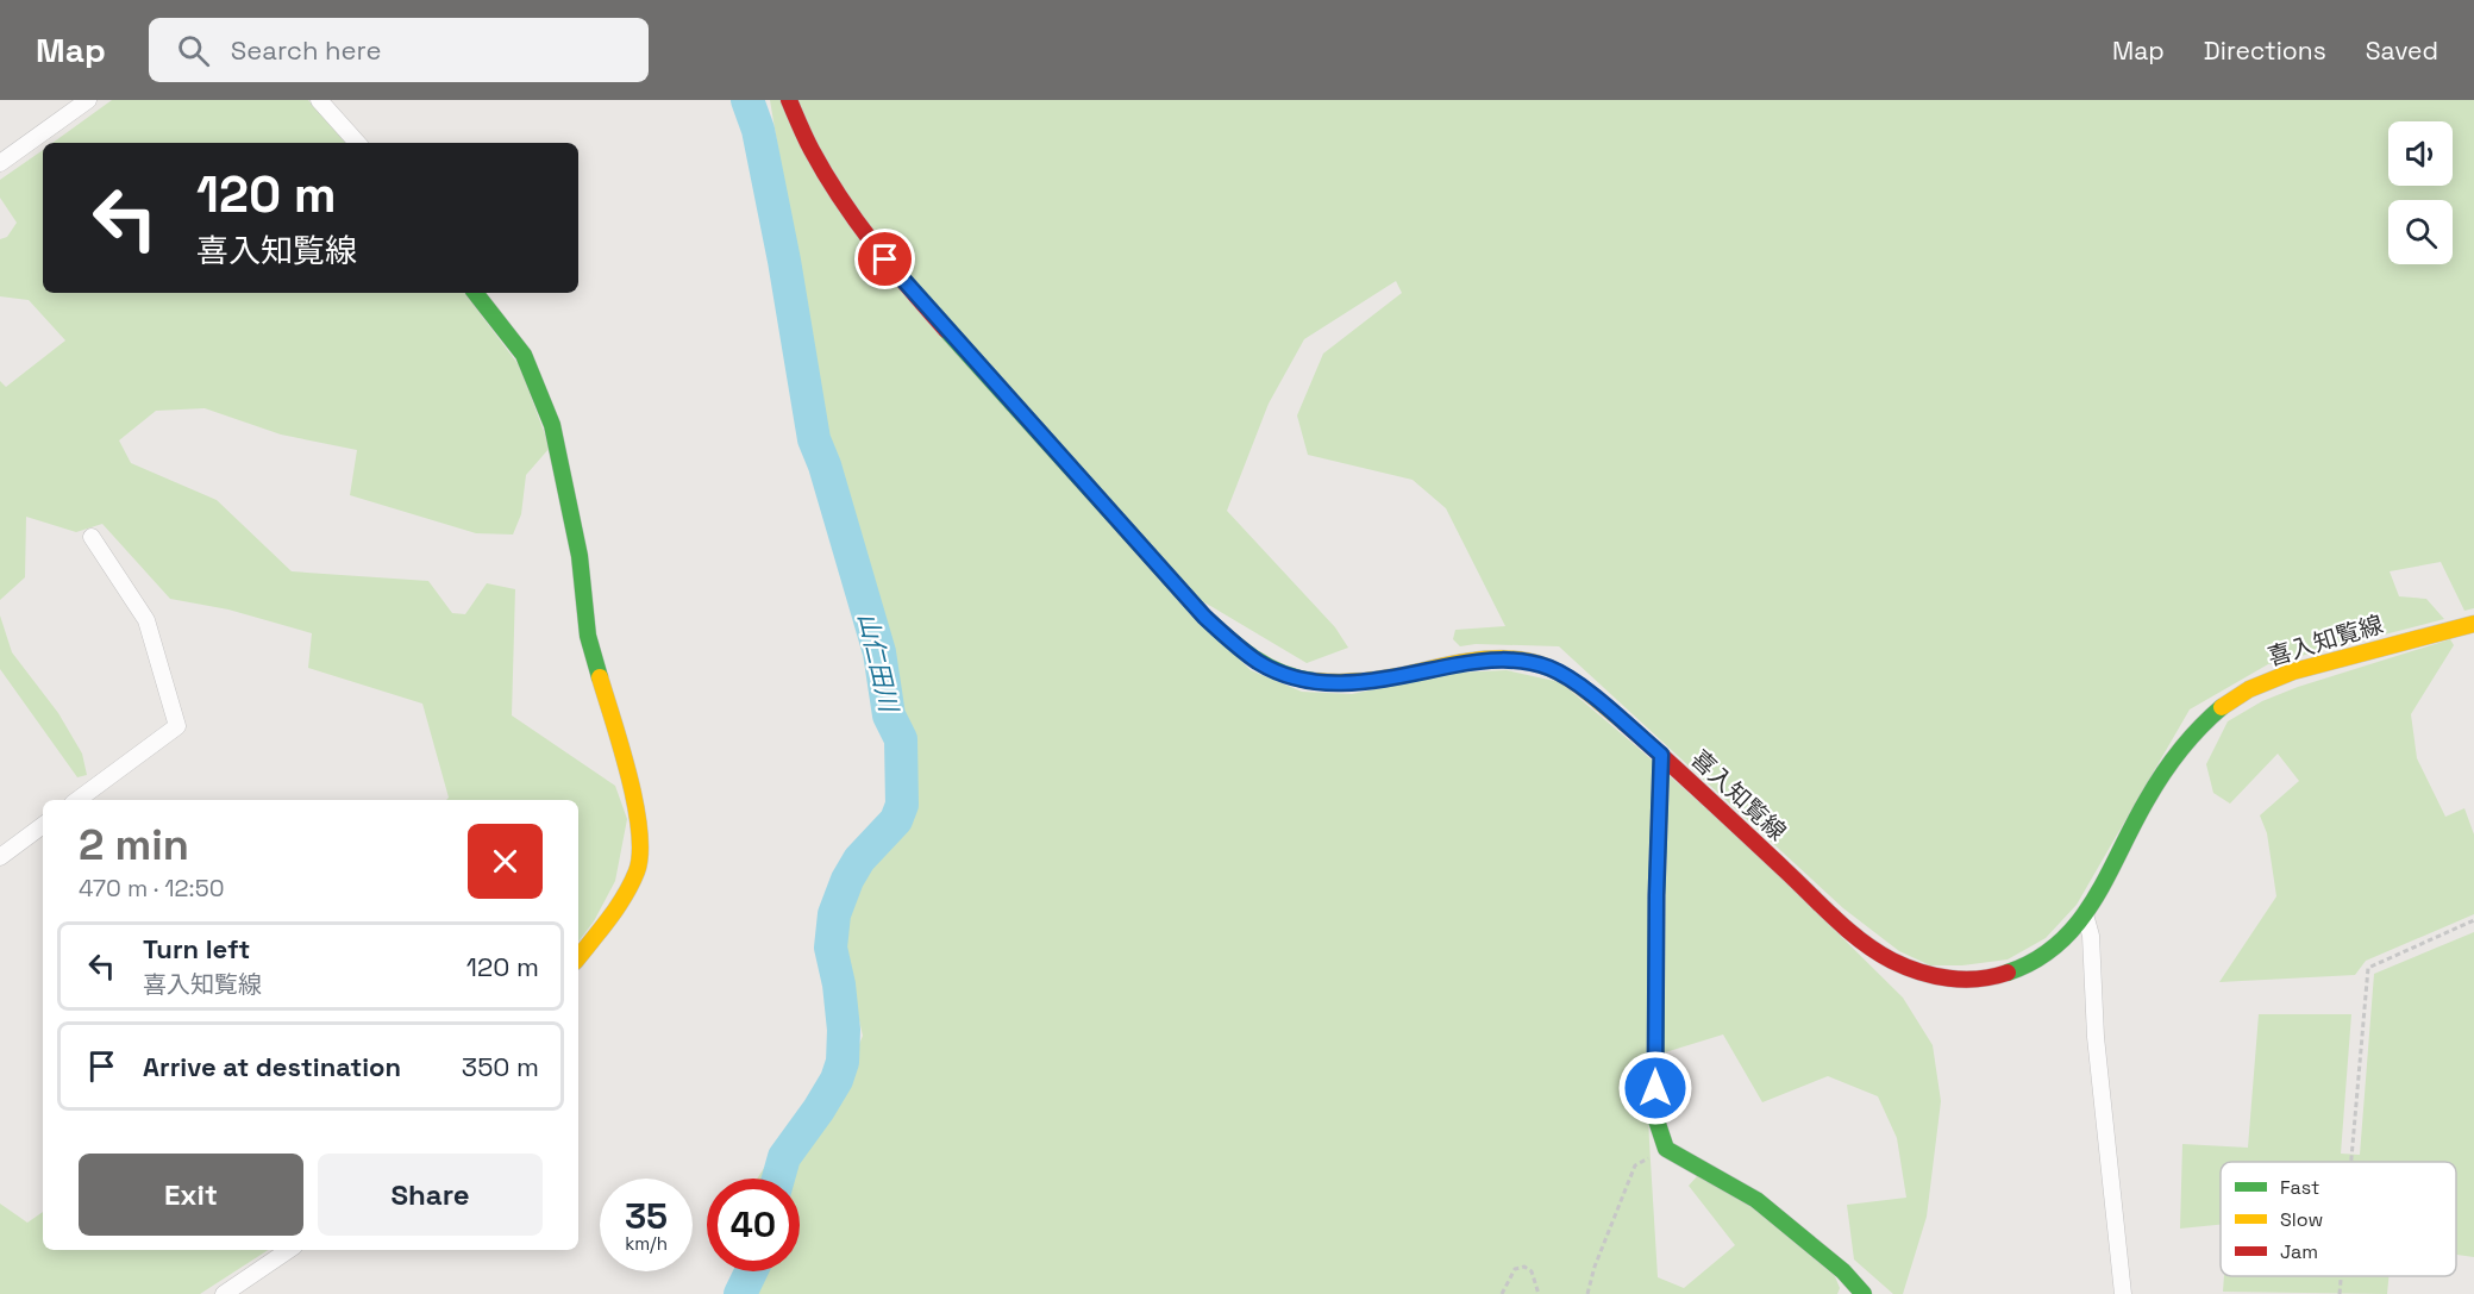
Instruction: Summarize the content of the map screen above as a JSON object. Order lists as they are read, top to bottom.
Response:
{
  "streets": {
    "main road": ["喜入知覧線"]
  },
  "water": ["山仁田川"],
  "legend": ["Fast", "Slow", "Jam"],
  "page": {
    "header": "Map",
    "search": "Search here",
    "nav": ["Map", "Directions", "Saved"],
    "turn": ["120 m", "喜入知覧線"],
    "heading": ["2 min", "470 m · 12:50"],
    "list": [
      {
        "name": "Turn left",
        "note": "喜入知覧線",
        "value": "120 m"
      },
      {
        "name": "Arrive at destination",
        "value": "350 m"
      }
    ],
    "buttons": ["Exit", "Share"],
    "speed": "35 km/h",
    "limit": "40"
  }
}
